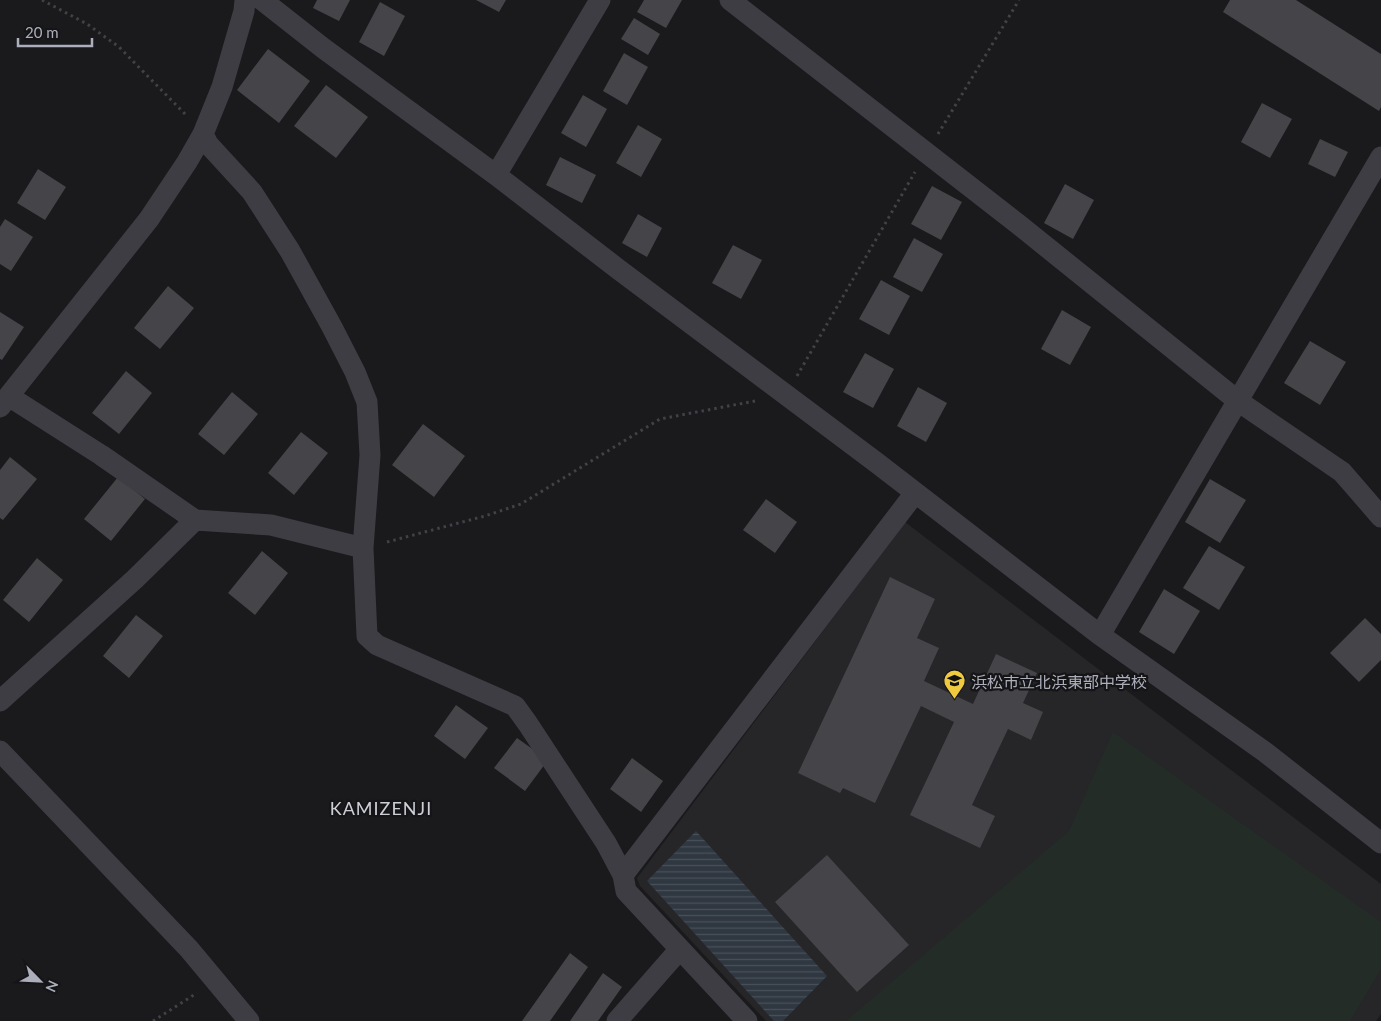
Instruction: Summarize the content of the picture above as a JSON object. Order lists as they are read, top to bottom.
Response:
{
  "districts": ["KAMIZENJI"],
  "places": {
    "school or university": ["浜松市立北浜東部中学校"]
  },
  "scale_bar": "20 m",
  "north": "bottom right"
}
